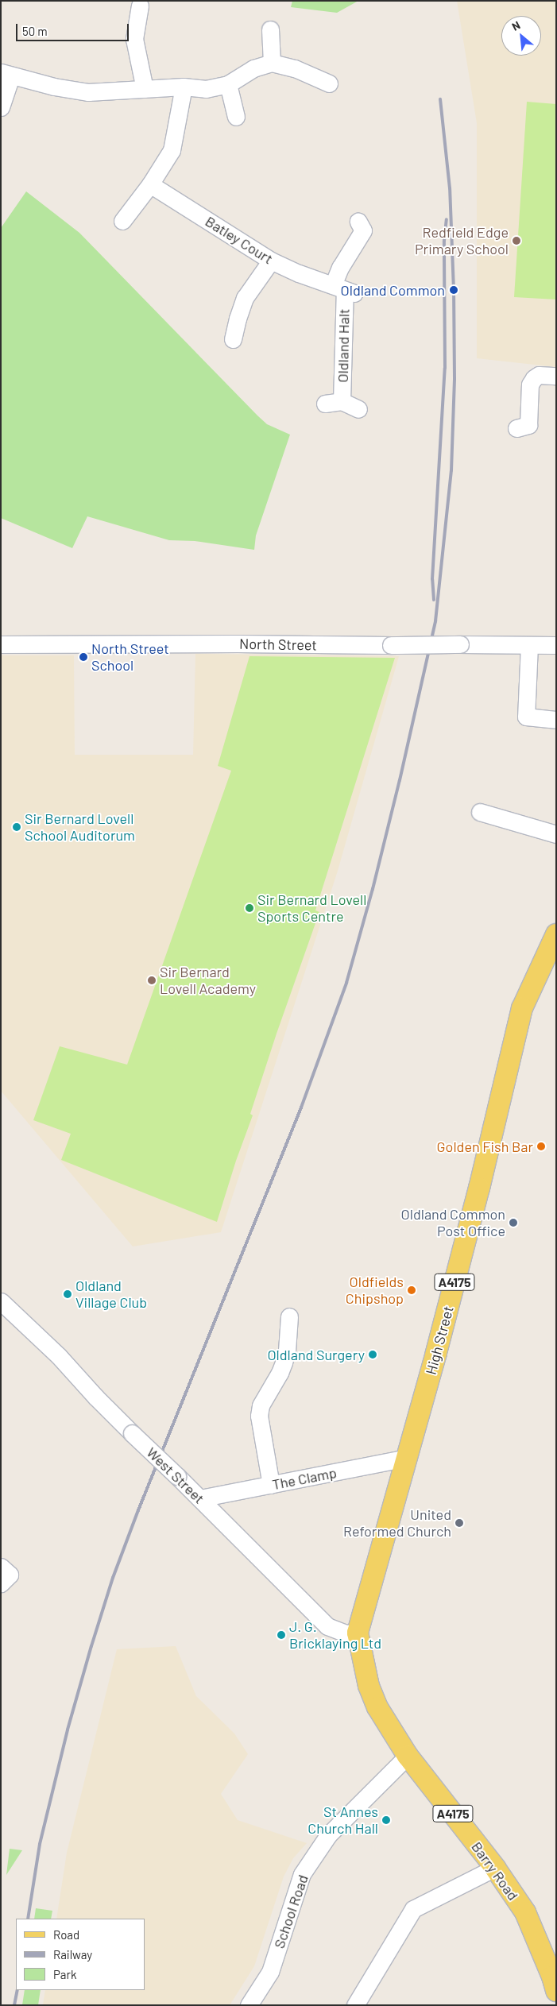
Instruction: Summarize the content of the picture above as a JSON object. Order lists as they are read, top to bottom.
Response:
{
  "streets": {
    "main road": ["A4175", "High Street", "Barry Road"],
    "street": [
      "Batley Court",
      "Oldland Halt",
      "North Street",
      "West Street",
      "The Clamp",
      "School Road"
    ]
  },
  "crossings": [
    ["Batley Court", "Oldland Halt"],
    ["High Street", "West Street"],
    ["High Street", "The Clamp"],
    ["High Street", "Barry Road"],
    ["West Street", "The Clamp"],
    ["West Street", "Barry Road"],
    ["Barry Road", "School Road"]
  ],
  "places": [
    "Redfield Edge Primary School",
    "Oldland Common",
    "North Street School",
    "Sir Bernard Lovell School Auditorum",
    "Sir Bernard Lovell Sports Centre",
    "Sir Bernard Lovell Academy",
    "Golden Fish Bar",
    "Oldland Common Post Office",
    "Oldfields Chipshop",
    "Oldland Village Club",
    "Oldland Surgery",
    "United Reformed Church",
    "J. G. Bricklaying Ltd",
    "St Annes Church Hall"
  ],
  "legend": ["Road", "Railway", "Park"],
  "scale_bar": "50 m",
  "north": "top left"
}
